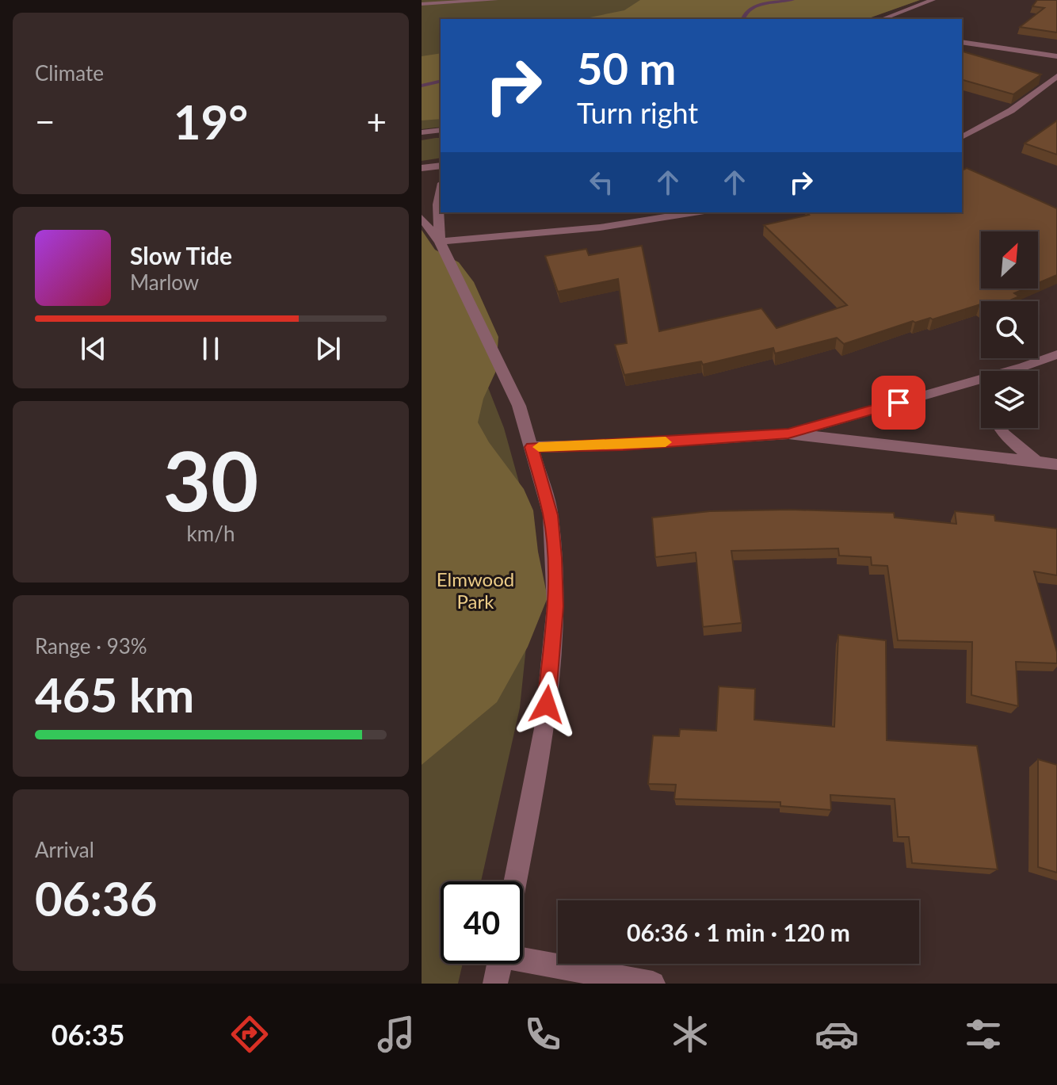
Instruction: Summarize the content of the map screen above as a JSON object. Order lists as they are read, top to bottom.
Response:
{
  "parks": ["Elmwood Park"],
  "north": "top right",
  "page": {
    "tile": [
      "Climate",
      ["30", "km/h"],
      ["Range · 93%", "465 km"],
      ["Arrival", "06:36"]
    ],
    "turn": ["50 m", "Turn right"],
    "heat": ["−", "19°", "+"],
    "song": ["Slow Tide", "Marlow"],
    "limit": "40",
    "trip": "06:36 · 1 min · 120 m",
    "tabs": "06:35"
  }
}
